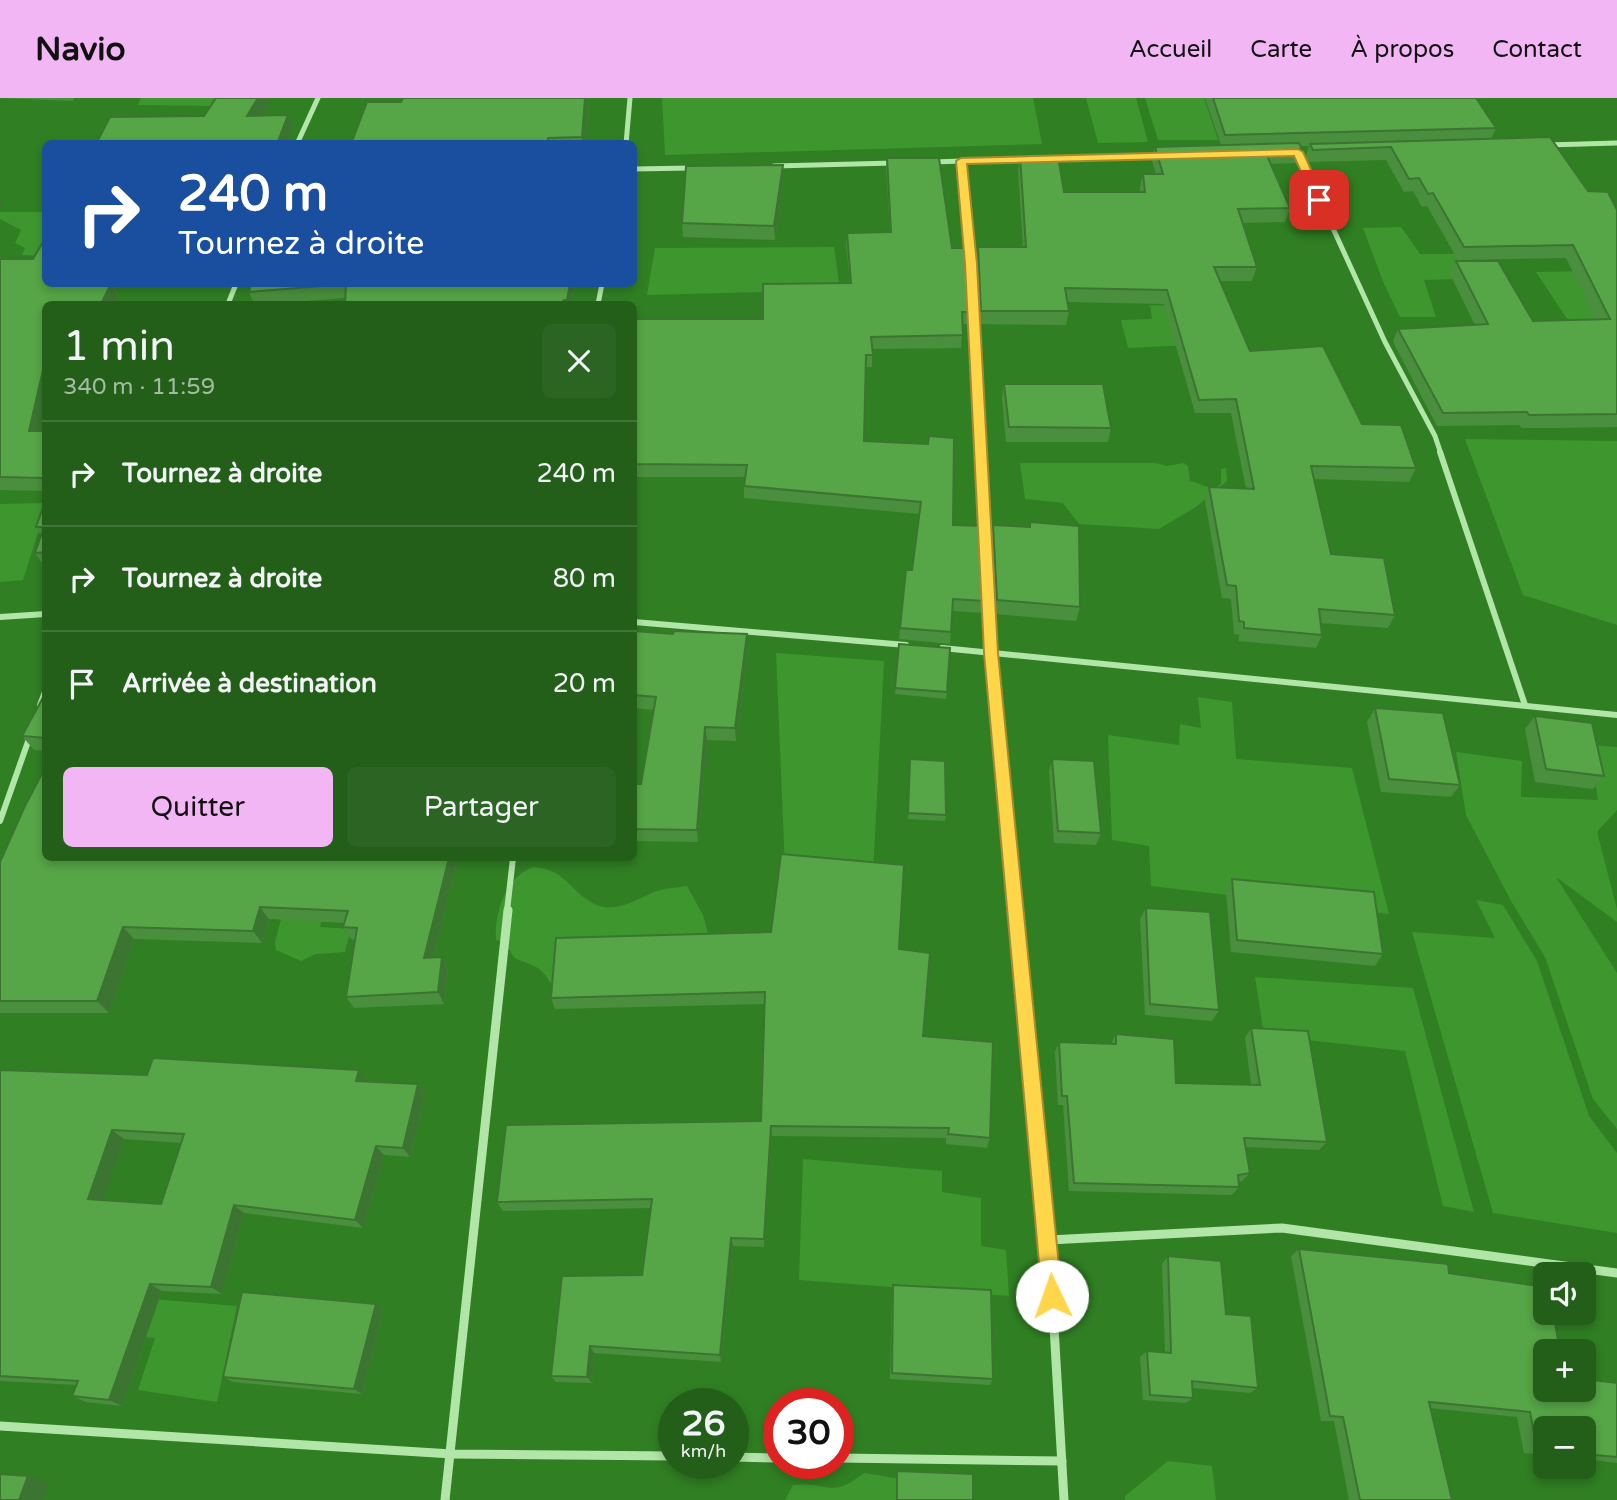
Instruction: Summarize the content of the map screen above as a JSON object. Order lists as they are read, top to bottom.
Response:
{
  "page": {
    "header": "Navio",
    "nav": [
      "Accueil",
      "Carte",
      "À propos",
      "Contact"
    ],
    "turn": ["240 m", "Tournez à droite"],
    "heading": ["1 min", "340 m · 11:59"],
    "list": [
      {
        "name": "Tournez à droite",
        "value": "240 m"
      },
      {
        "name": "Tournez à droite",
        "value": "80 m"
      },
      {
        "name": "Arrivée à destination",
        "value": "20 m"
      }
    ],
    "buttons": ["Quitter", "Partager"],
    "map_buttons": ["+", "−"],
    "speed": "26 km/h",
    "limit": "30"
  }
}
